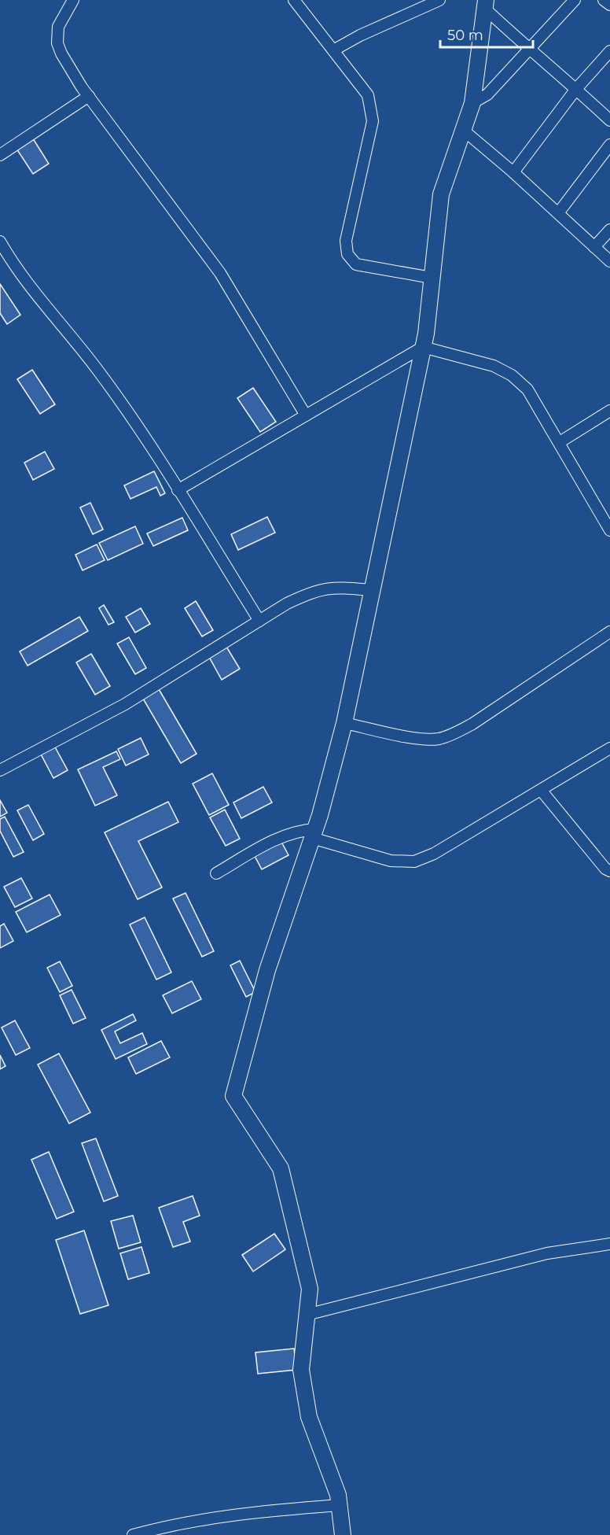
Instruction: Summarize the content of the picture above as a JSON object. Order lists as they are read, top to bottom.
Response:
{
  "scale_bar": "50 m"
}
